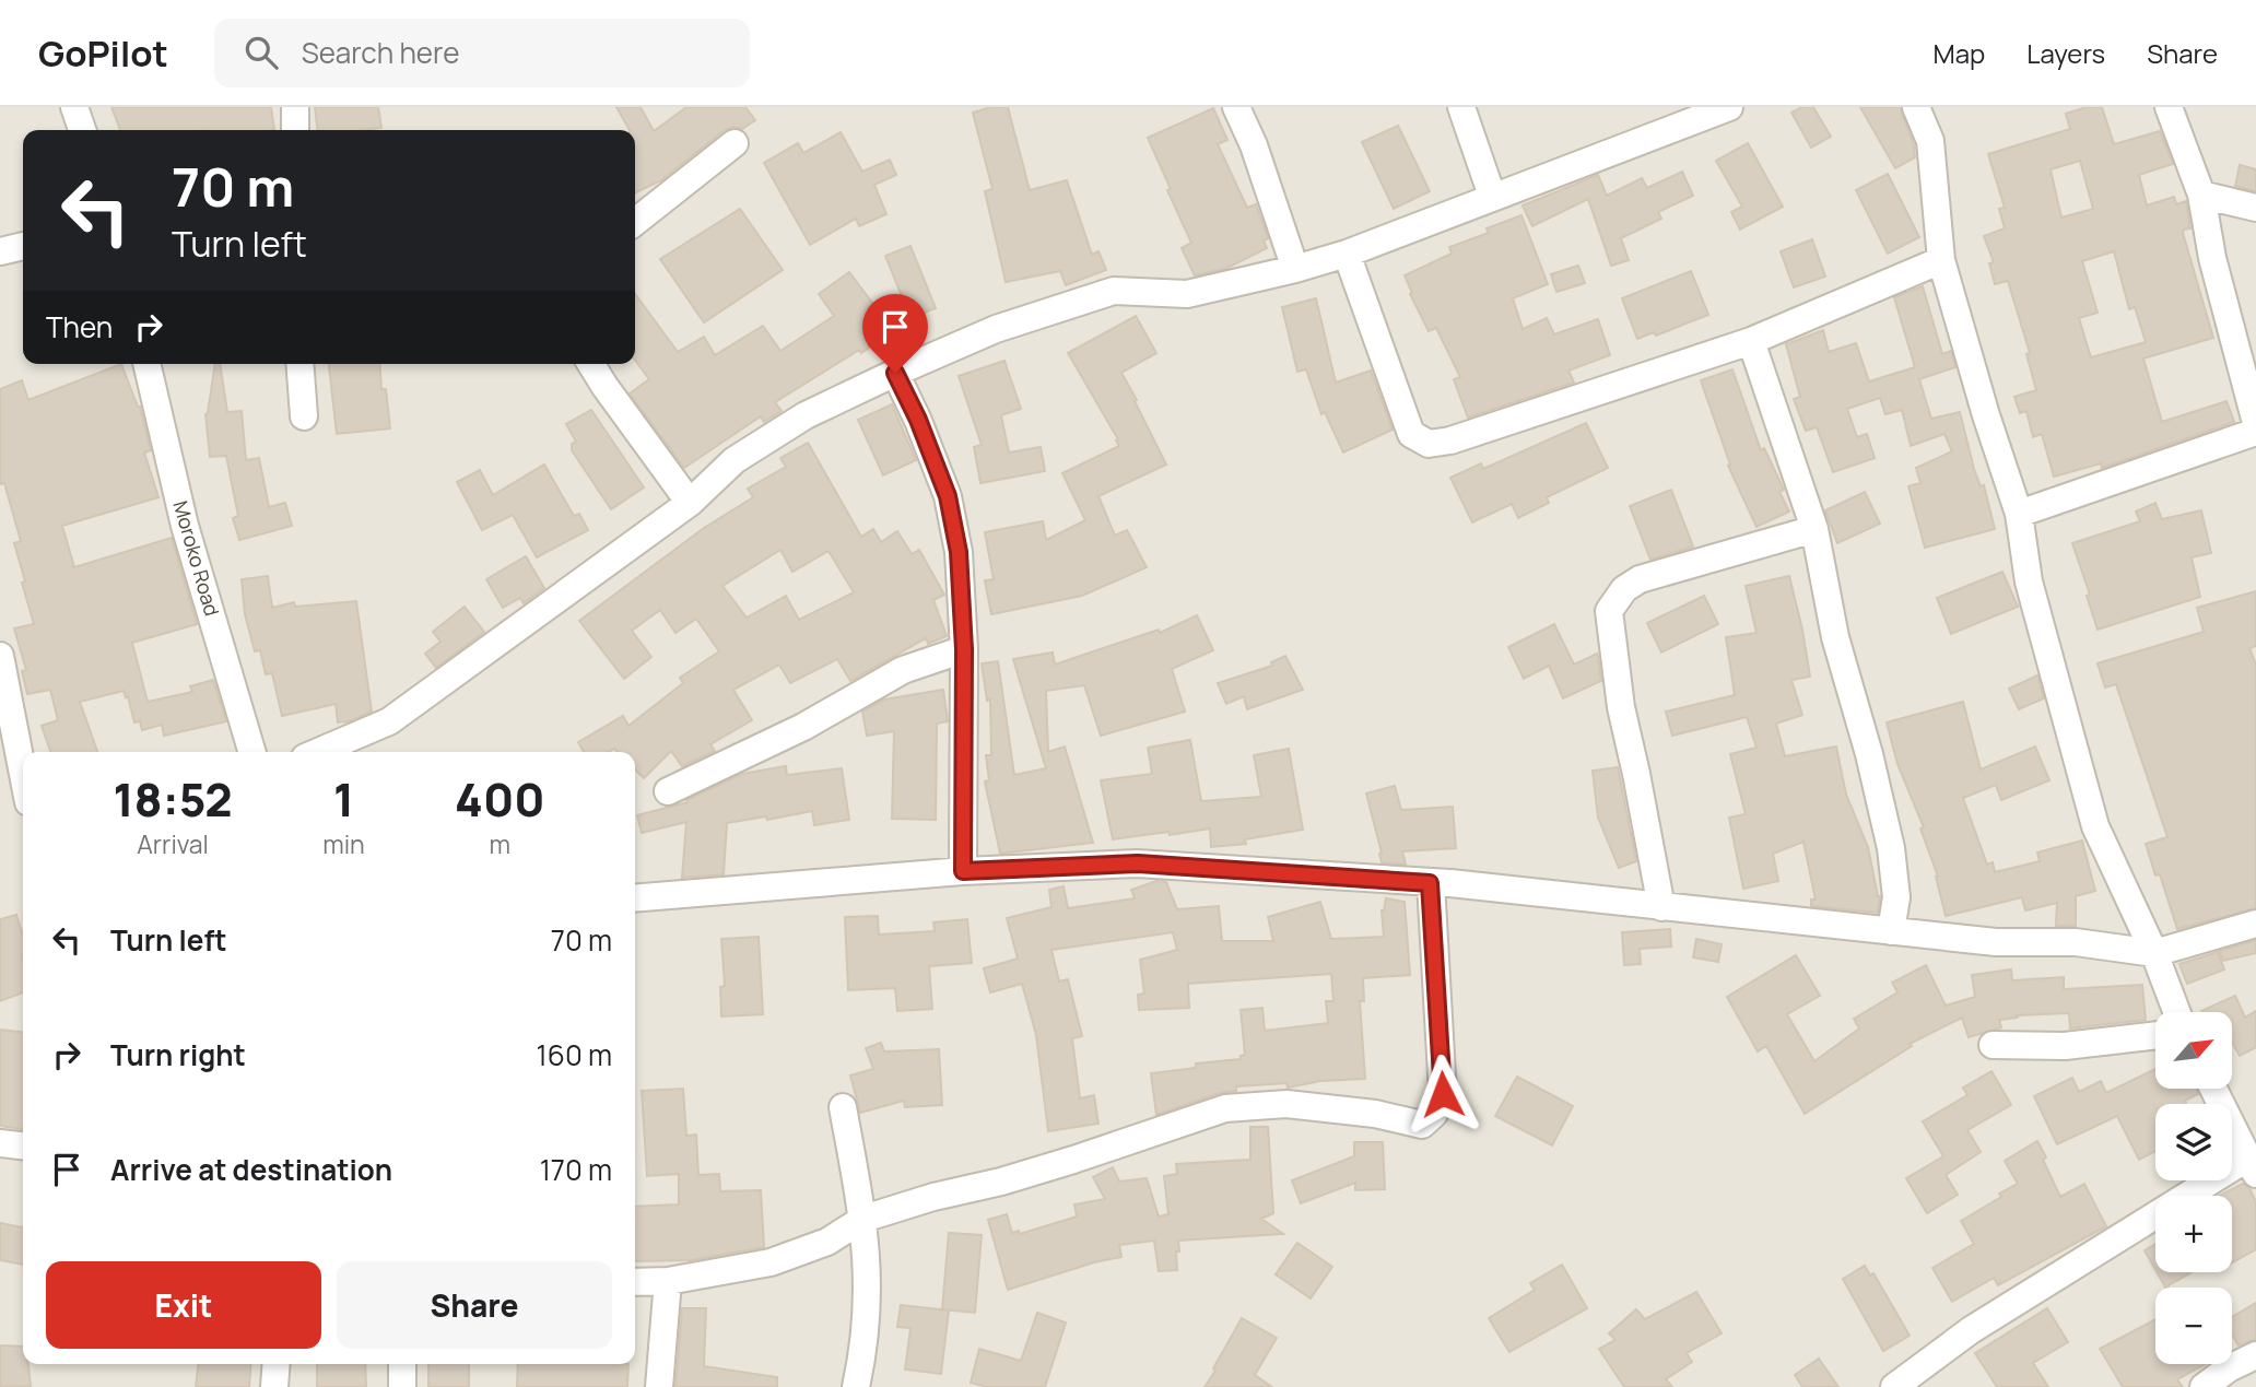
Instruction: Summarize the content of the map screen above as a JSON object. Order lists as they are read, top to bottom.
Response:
{
  "streets": {
    "street": ["Moroko Road"]
  },
  "north": "top right",
  "page": {
    "header": "GoPilot",
    "search": "Search here",
    "nav": ["Map", "Layers", "Share"],
    "turn": ["70 m", "Turn left"],
    "then": "Then",
    "eta": [
      "18:52",
      "Arrival",
      "1",
      "min",
      "400",
      "m"
    ],
    "list": [
      {
        "name": "Turn left",
        "value": "70 m"
      },
      {
        "name": "Turn right",
        "value": "160 m"
      },
      {
        "name": "Arrive at destination",
        "value": "170 m"
      }
    ],
    "map_buttons": ["+", "−"],
    "buttons": ["Exit", "Share"]
  }
}
